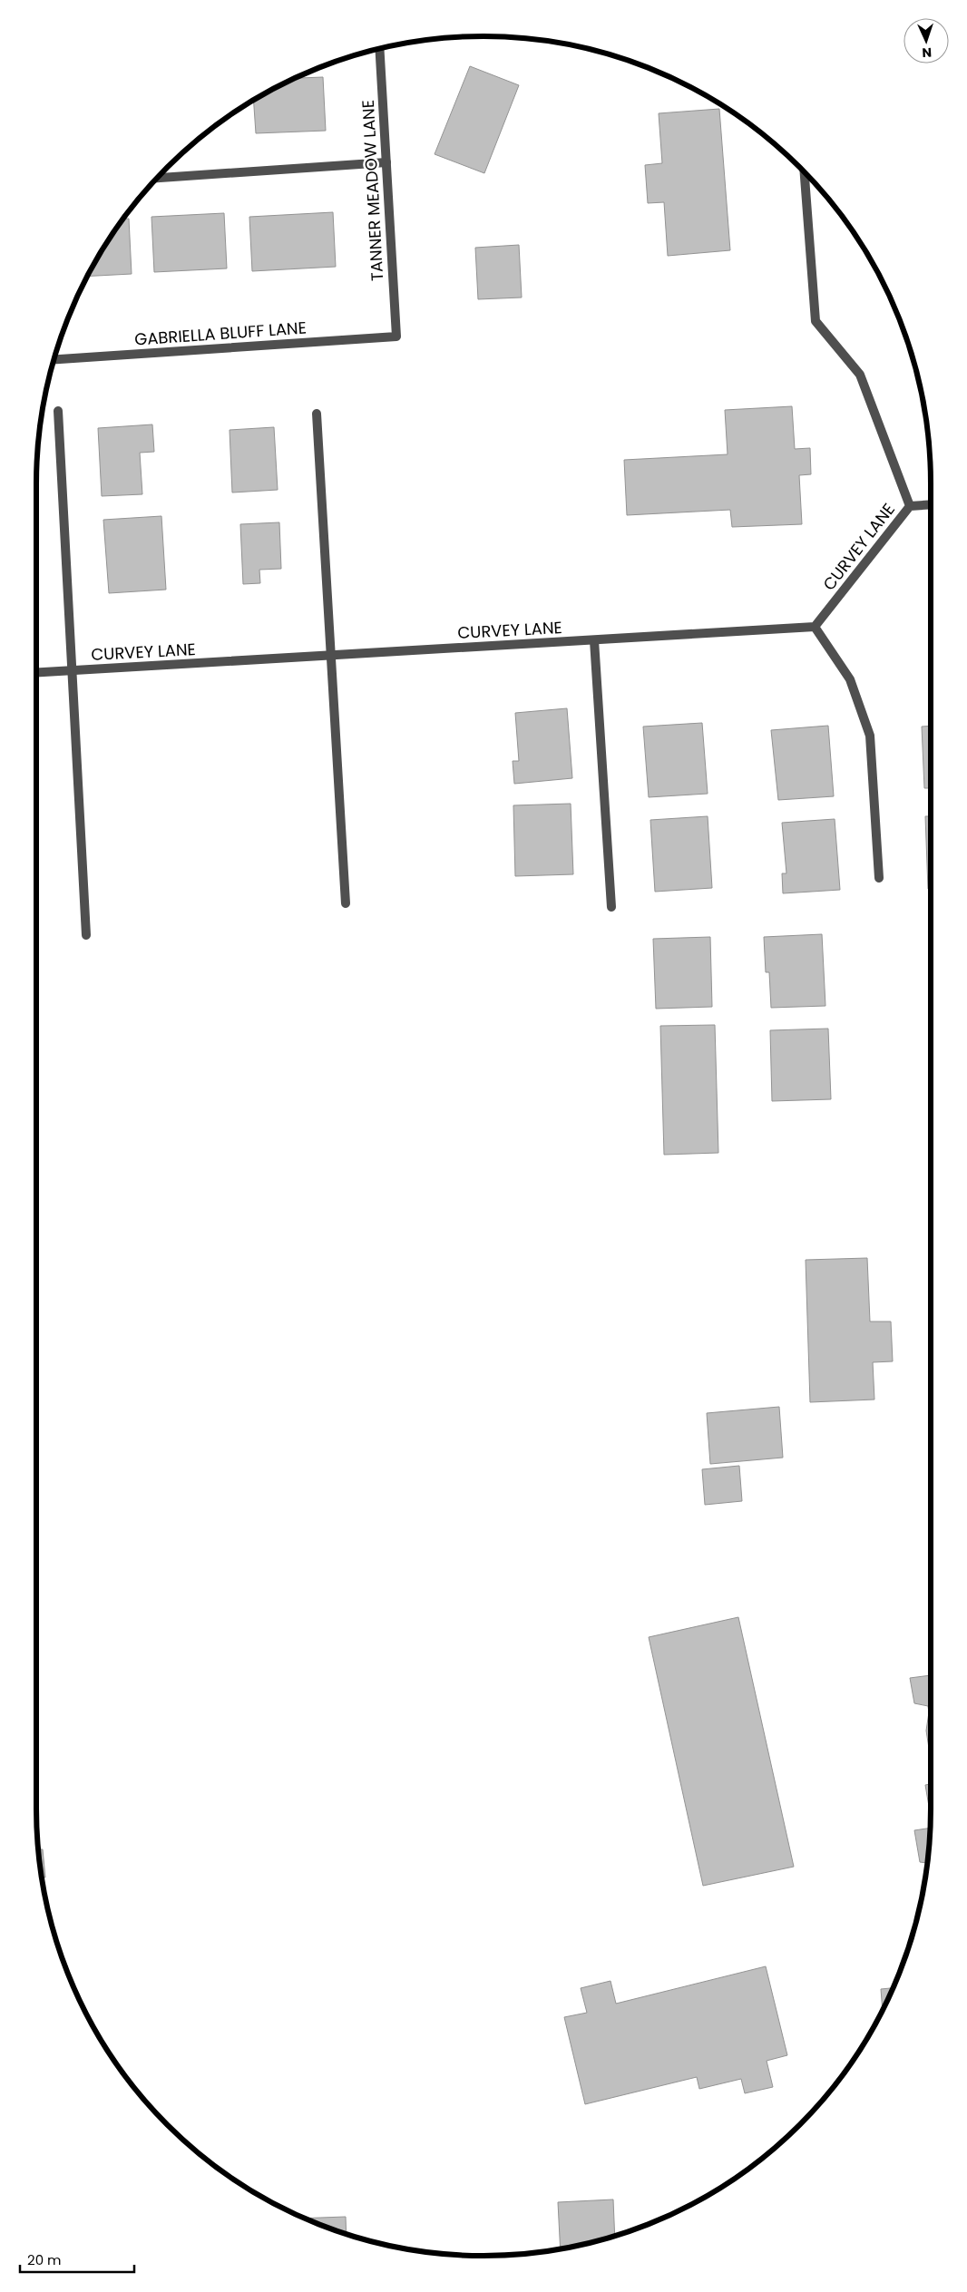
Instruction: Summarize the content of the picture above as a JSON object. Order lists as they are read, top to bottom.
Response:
{
  "streets": {
    "street": ["TANNER MEADOW LANE", "GABRIELLA BLUFF LANE", "CURVEY LANE"]
  },
  "crossings": [
    ["TANNER MEADOW LANE", "GABRIELLA BLUFF LANE"]
  ],
  "scale_bar": "20 m",
  "north": "bottom"
}
